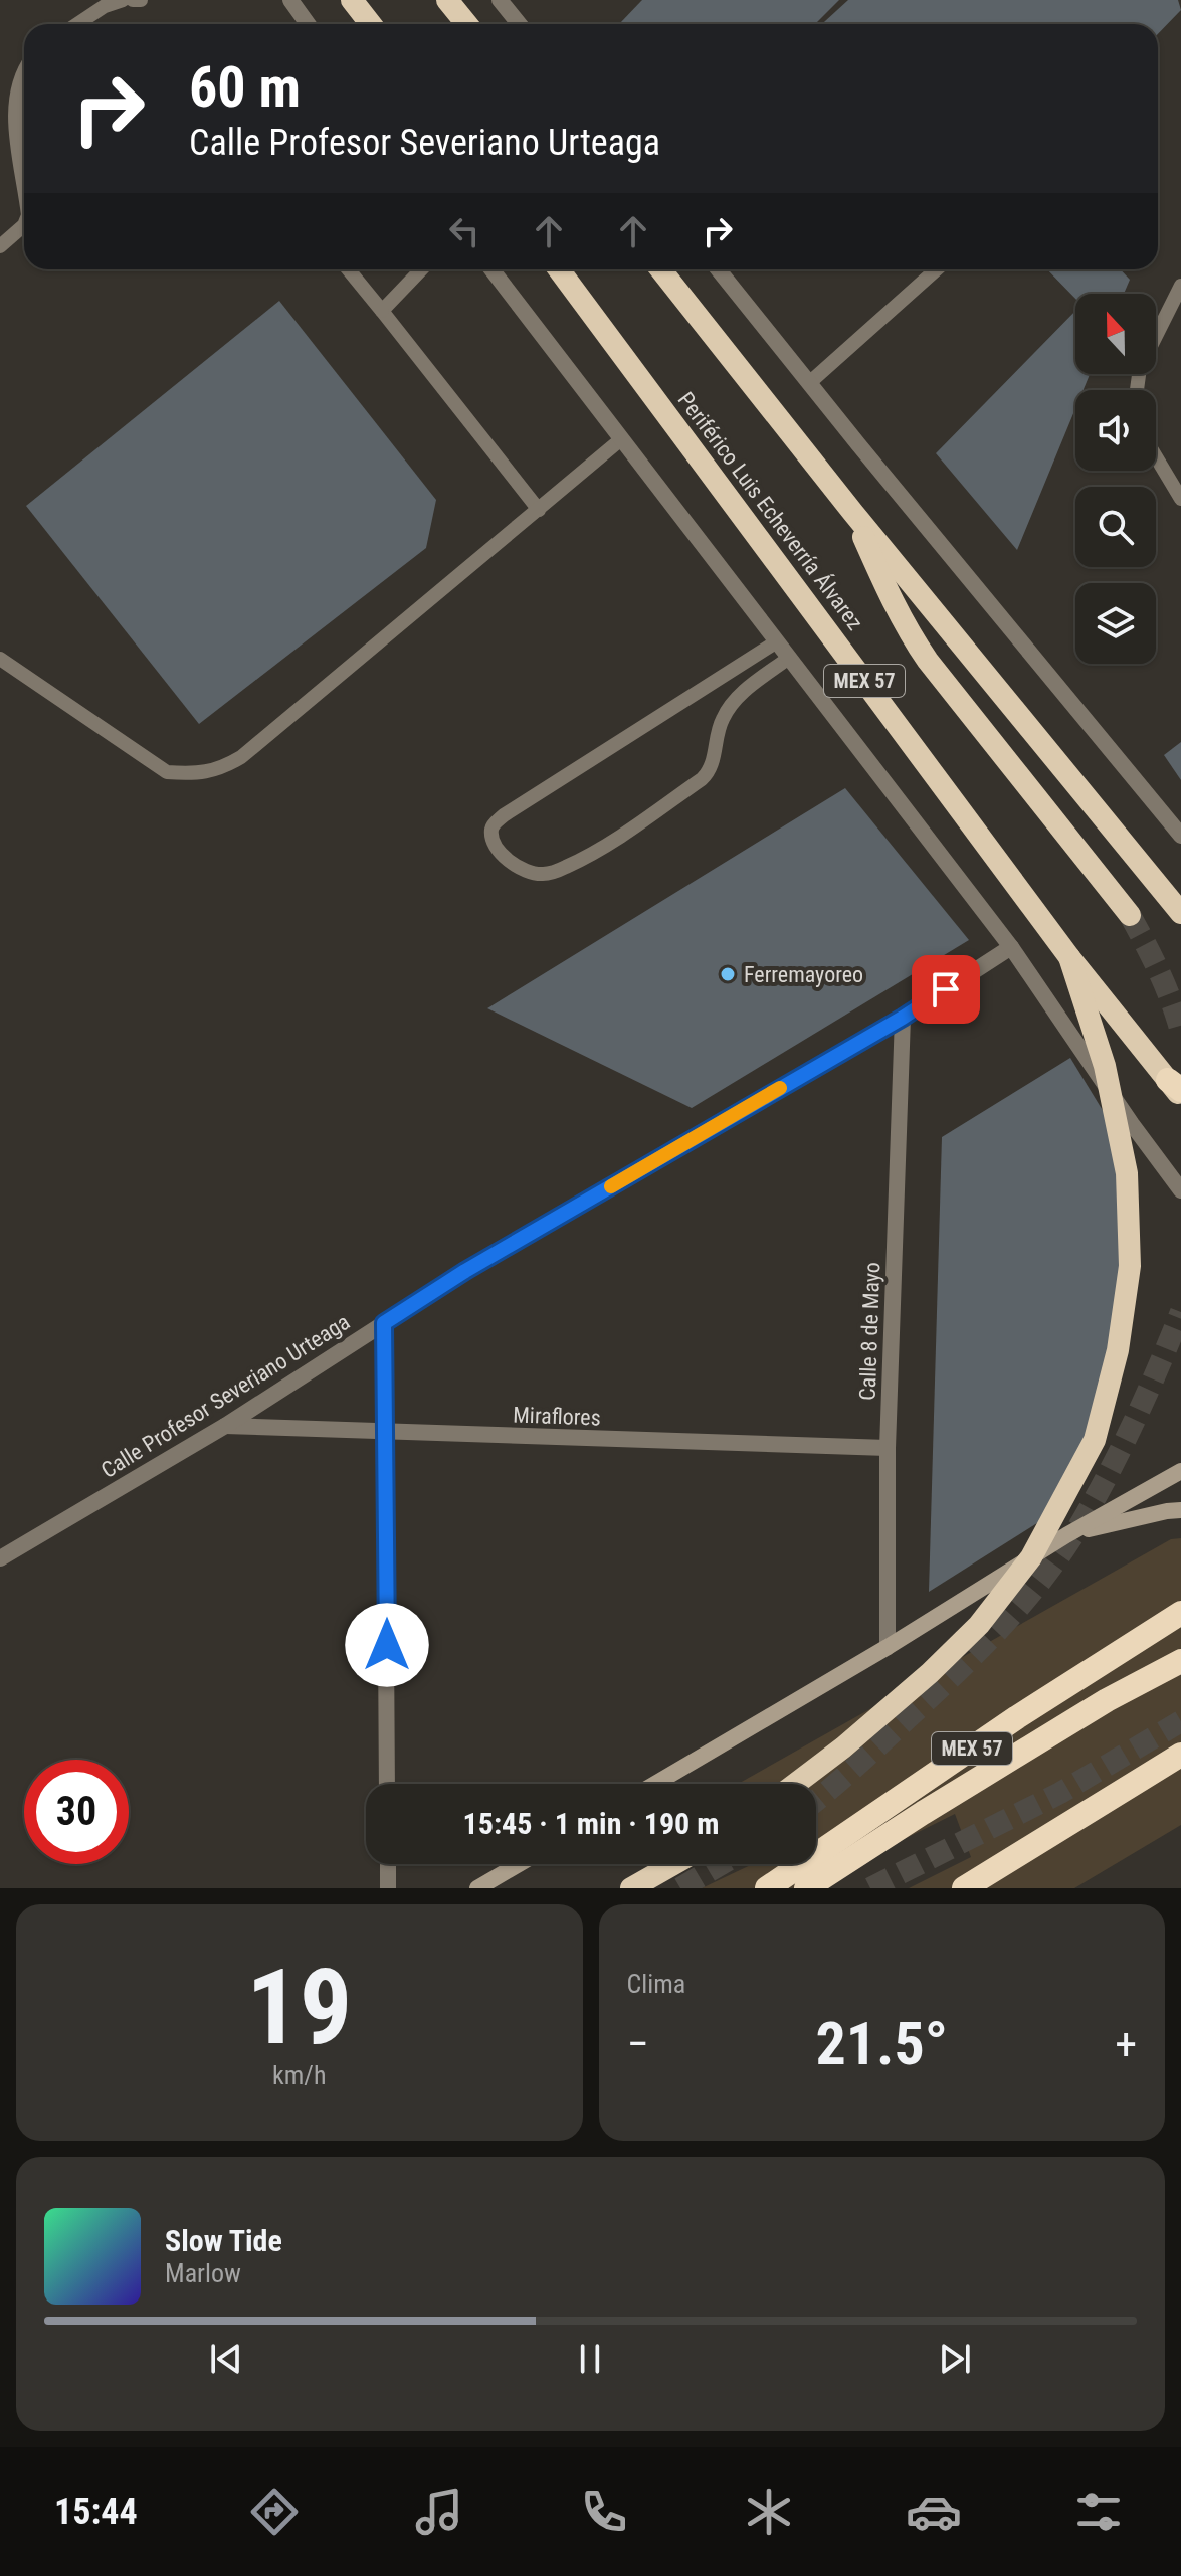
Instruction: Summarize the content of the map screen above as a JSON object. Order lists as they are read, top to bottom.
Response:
{
  "streets": {
    "highway": ["Periférico Luis Echeverría Álvarez", "MEX 57"],
    "street": ["Calle 8 de Mayo", "Calle Profesor Severiano Urteaga", "Miraflores"]
  },
  "crossings": [
    ["Calle 8 de Mayo", "Calle Profesor Severiano Urteaga"],
    ["Calle 8 de Mayo", "Miraflores"],
    ["Calle Profesor Severiano Urteaga", "Miraflores"]
  ],
  "places": ["Ferremayoreo"],
  "north": "top",
  "page": {
    "turn": ["60 m", "Calle Profesor Severiano Urteaga"],
    "limit": "30",
    "trip": "15:45 · 1 min · 190 m",
    "tile": [
      ["19", "km/h"],
      "Clima"
    ],
    "heat": ["−", "21.5°", "+"],
    "song": ["Slow Tide", "Marlow"],
    "tabs": "15:44"
  }
}
